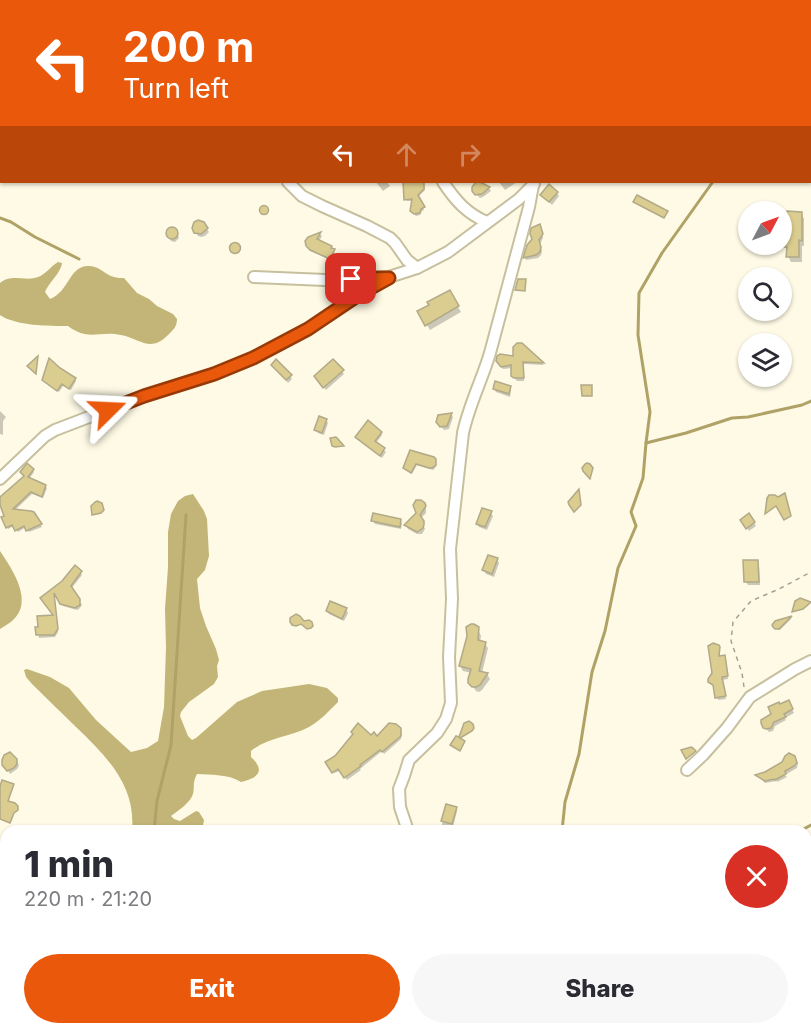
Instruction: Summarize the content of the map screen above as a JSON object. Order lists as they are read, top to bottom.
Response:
{
  "north": "top right",
  "page": {
    "turn": ["200 m", "Turn left"],
    "heading": ["1 min", "220 m · 21:20"],
    "buttons": ["Exit", "Share"]
  }
}
